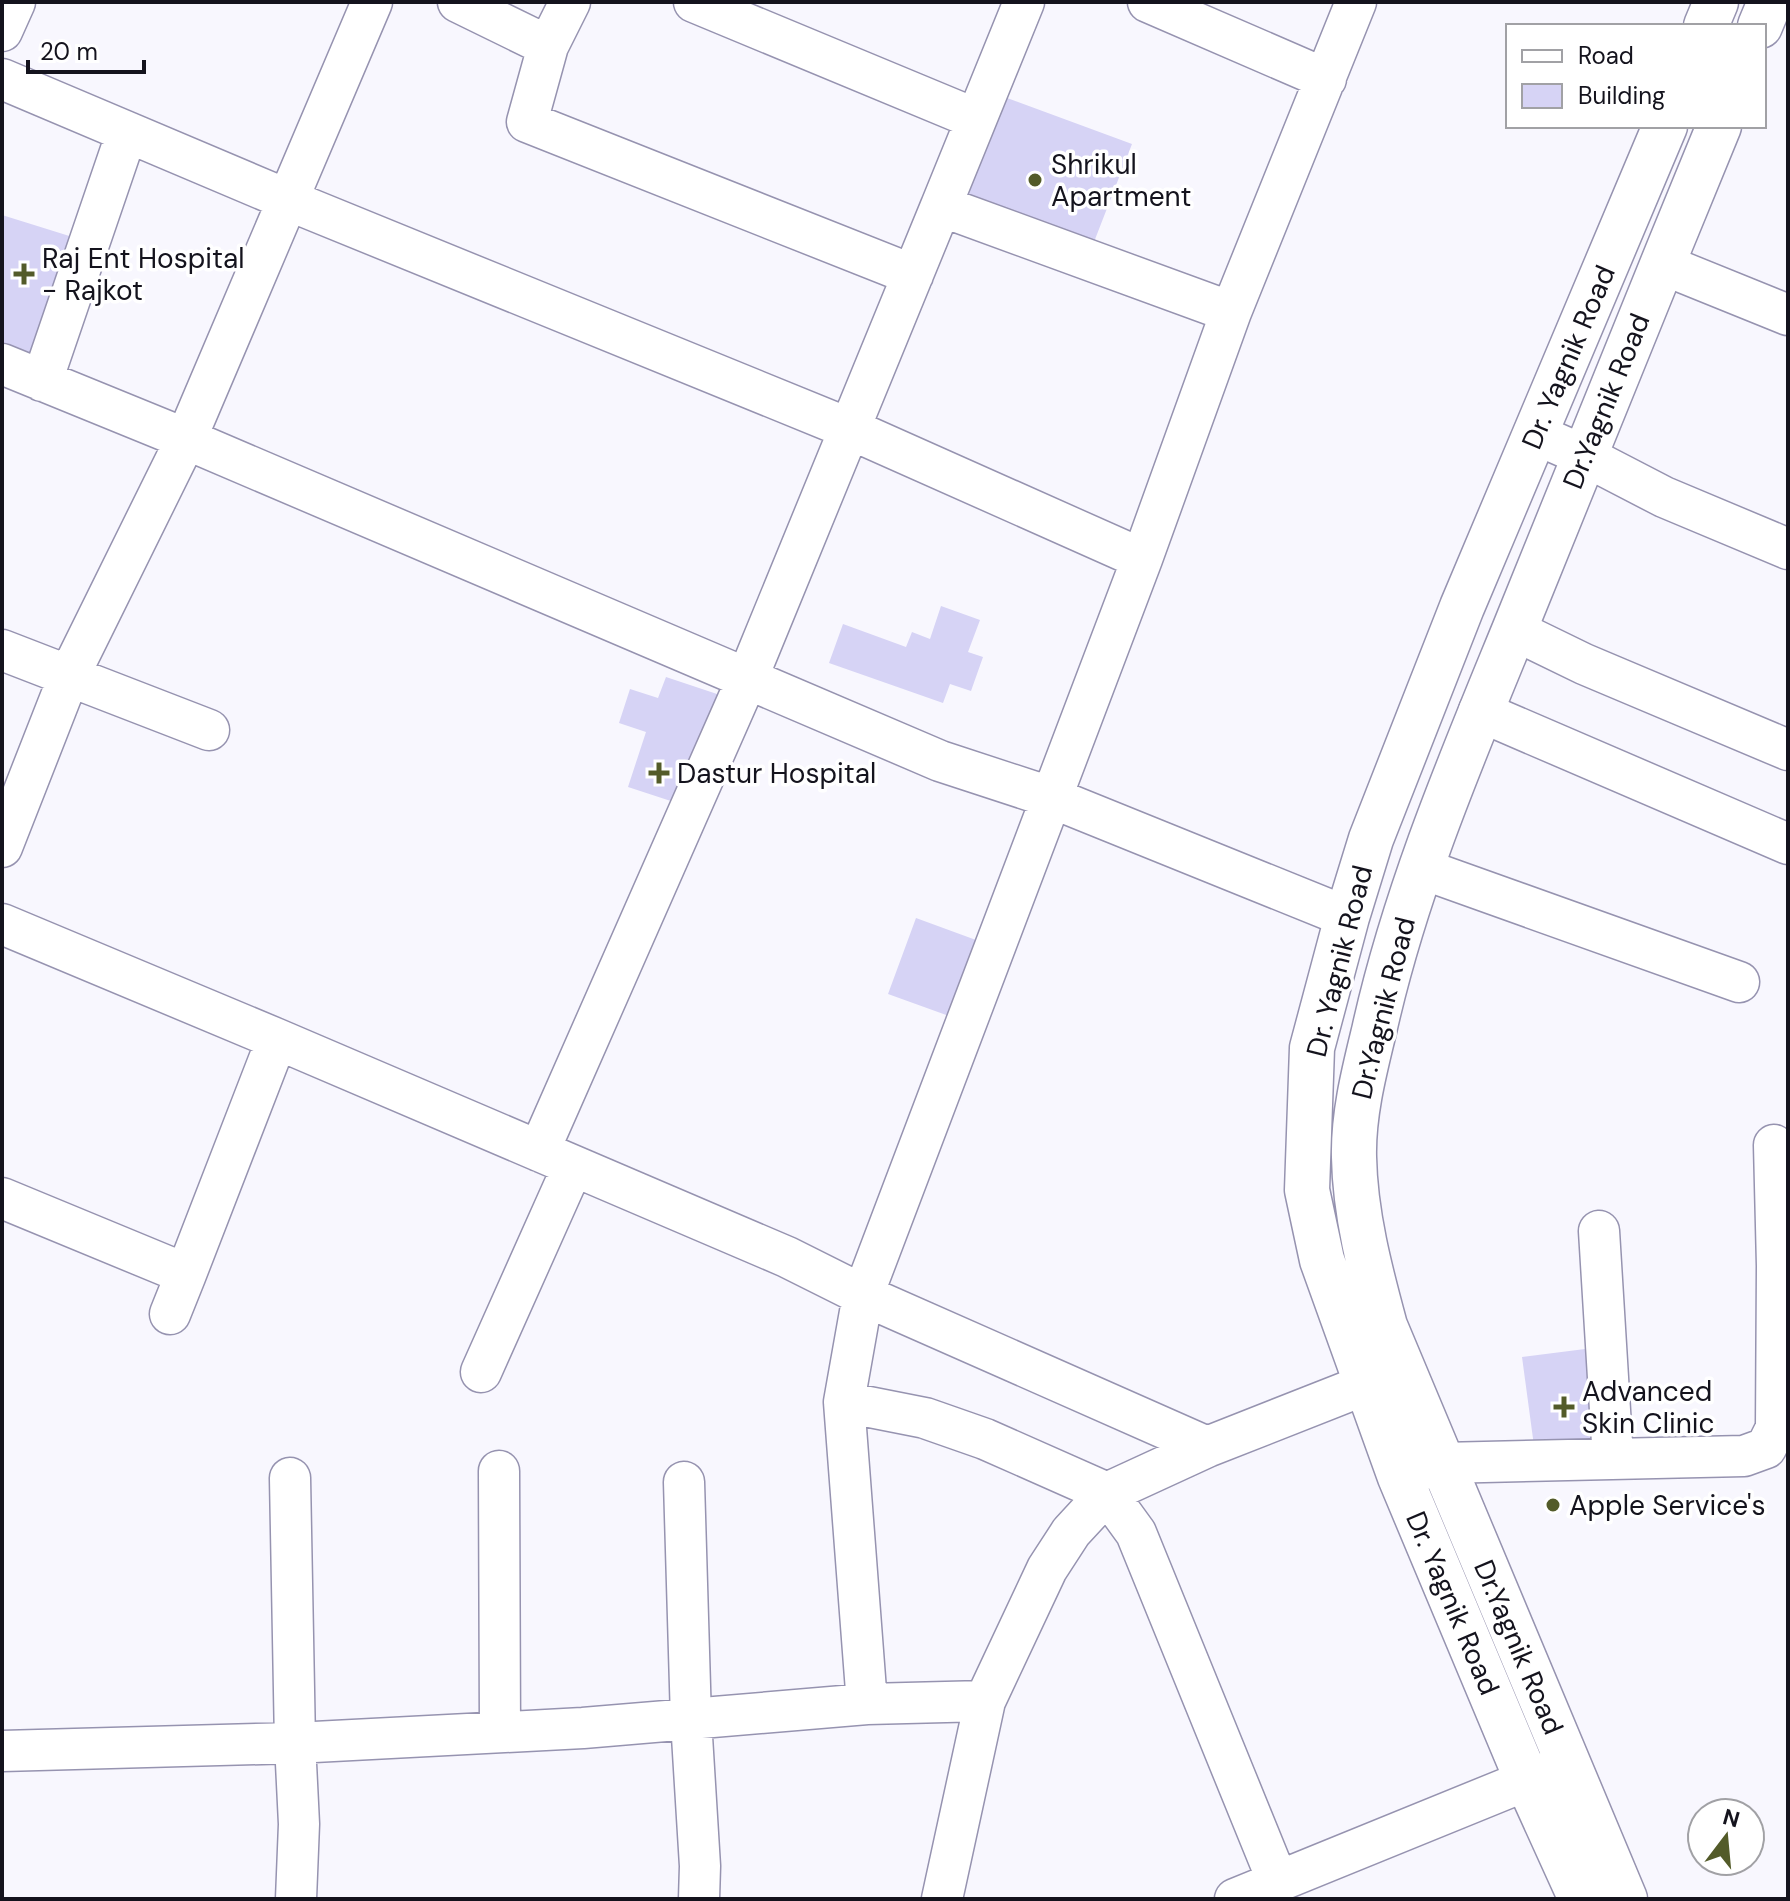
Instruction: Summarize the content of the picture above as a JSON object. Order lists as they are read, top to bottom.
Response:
{
  "streets": {
    "street": ["Dr. Yagnik Road", "Dr.Yagnik Road"]
  },
  "crossings": [
    ["Dr. Yagnik Road", "Dr.Yagnik Road"]
  ],
  "places": {
    "other": ["Shrikul Apartment", "Apple Service's"],
    "health": ["Raj Ent Hospital - Rajkot", "Dastur Hospital", "Advanced Skin Clinic"]
  },
  "legend": ["Road", "Building"],
  "scale_bar": "20 m",
  "north": "top"
}
